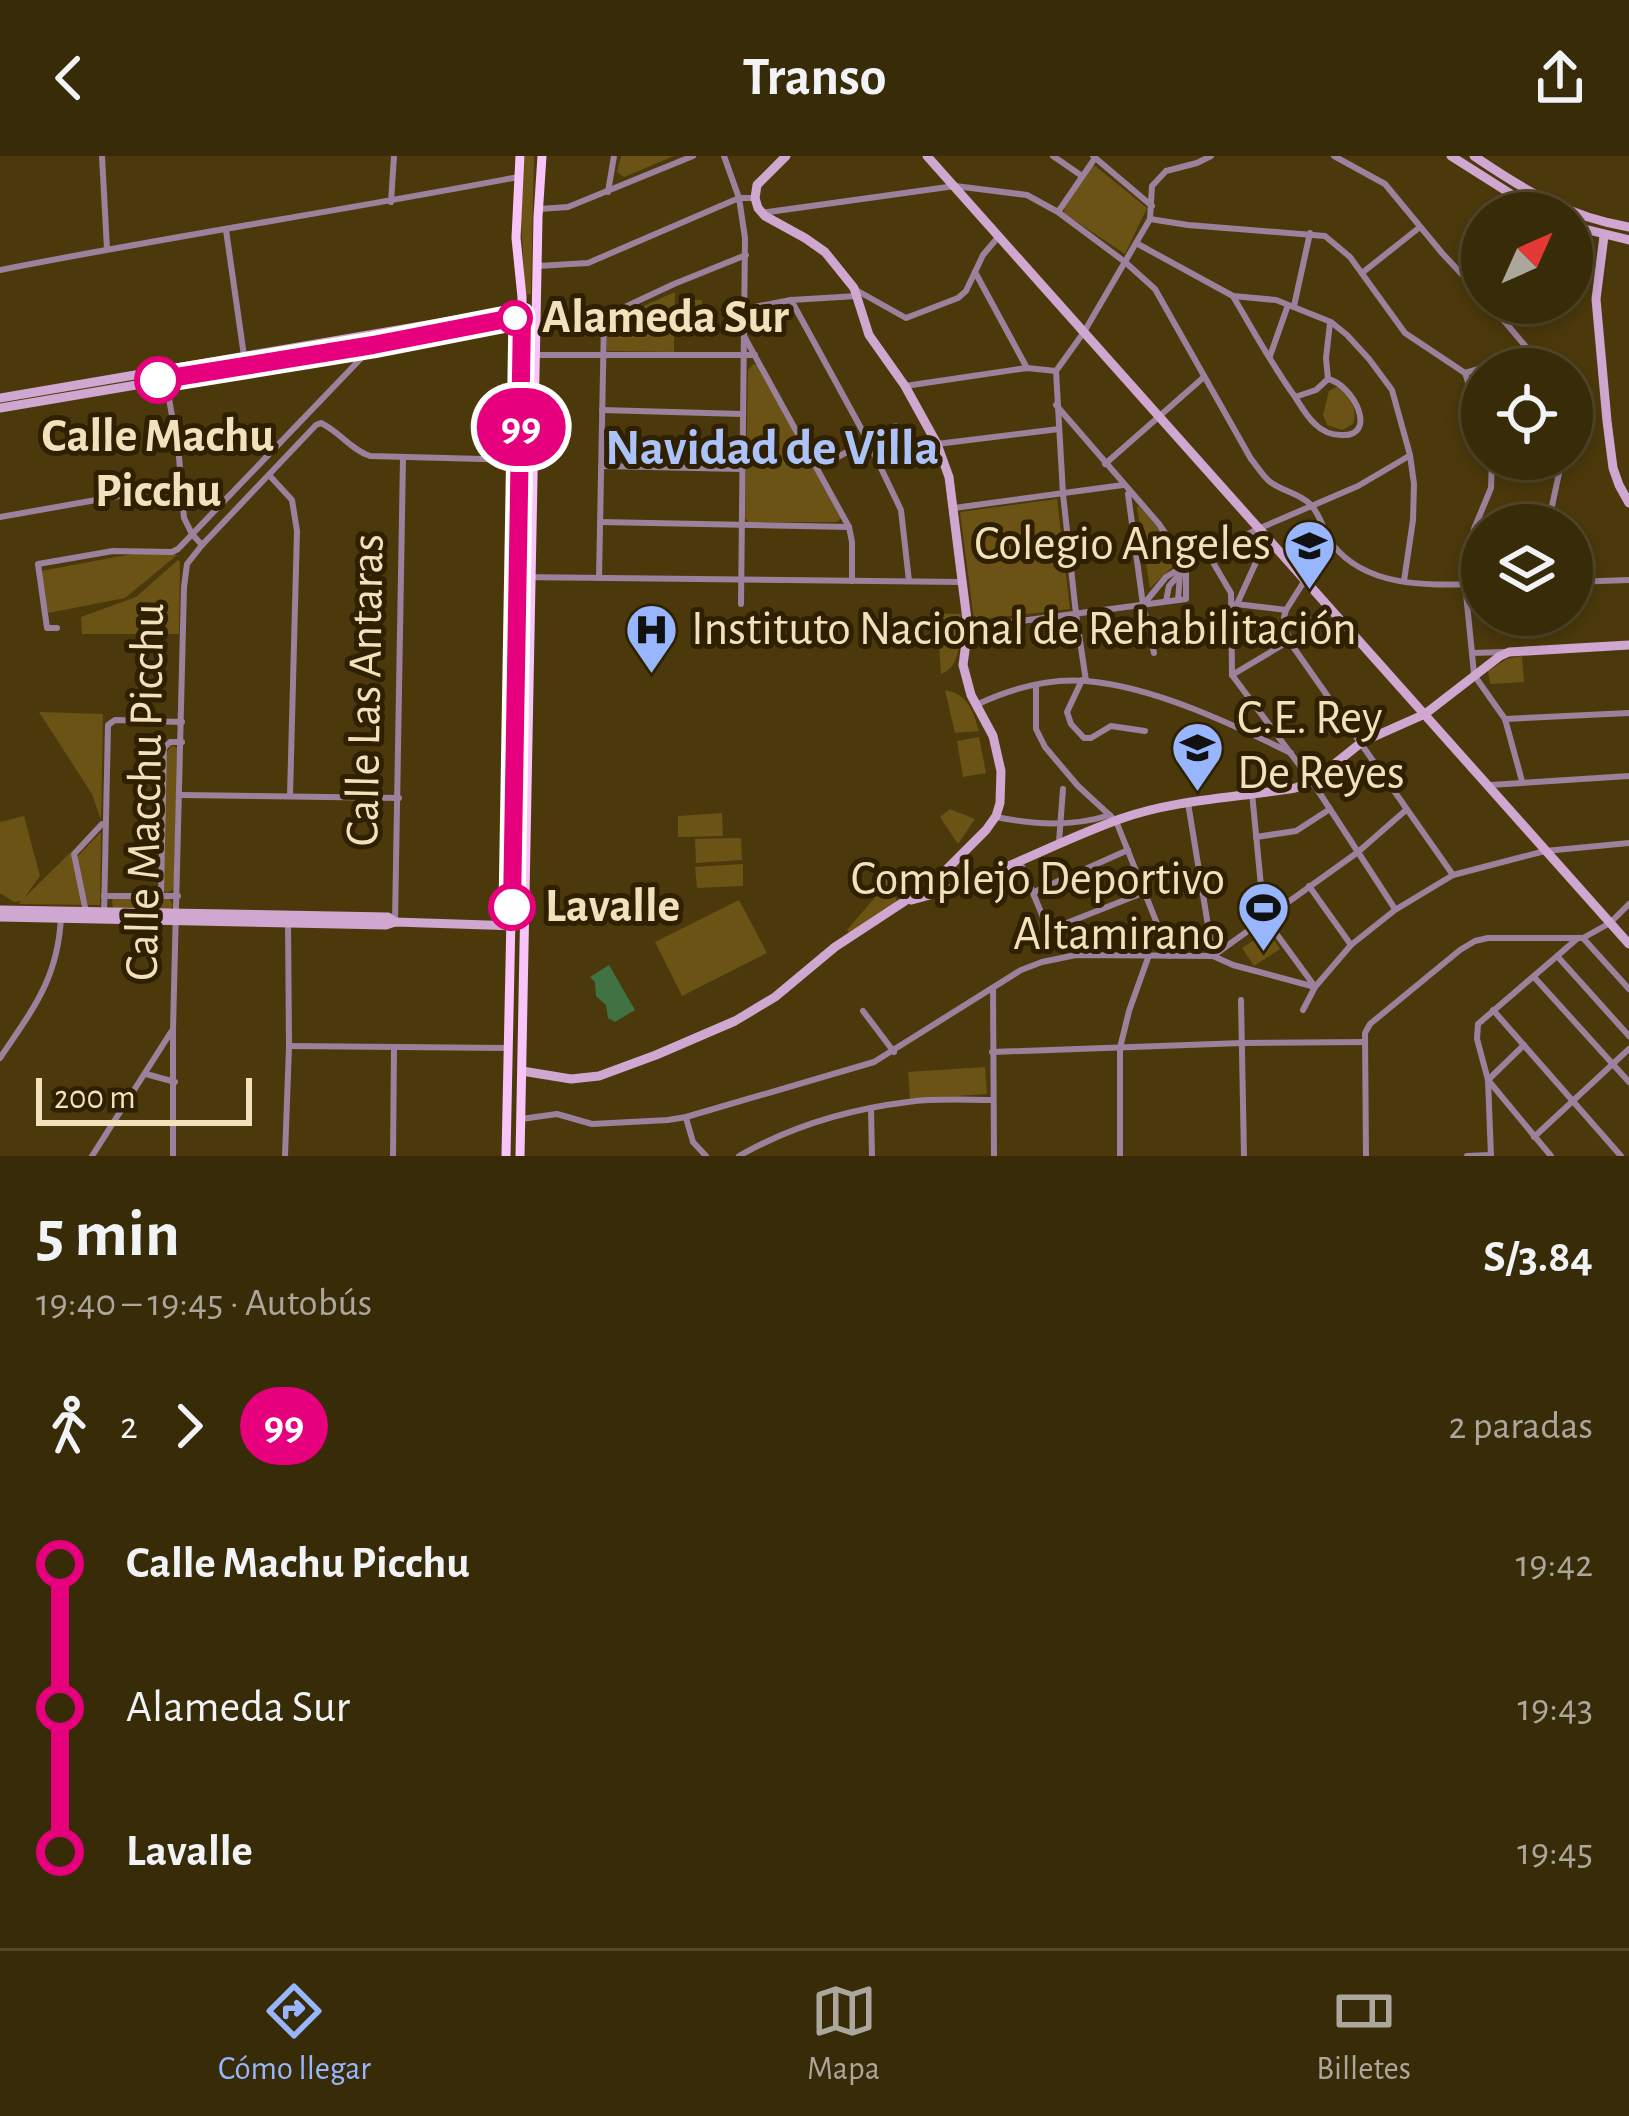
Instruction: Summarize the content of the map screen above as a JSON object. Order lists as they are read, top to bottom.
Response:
{
  "streets": {
    "street": ["Calle Las Antaras", "Calle Macchu Picchu"]
  },
  "districts": ["Navidad de Villa"],
  "places": {
    "other": ["Alameda Sur", "Calle Machu Picchu", "Lavalle"],
    "school or university": ["Colegio Angeles", "C.E. Rey De Reyes"],
    "hospital": ["Instituto Nacional de Rehabilitación"],
    "sports": ["Complejo Deportivo Altamirano"]
  },
  "lines": ["bus line 99"],
  "scale_bar": "200 m",
  "north": "top right",
  "page": {
    "header": "Transo",
    "on_map": "99",
    "scale": "200 m",
    "heading": ["5 min", "19:40 – 19:45 · Autobús", "S/3.84"],
    "legs": ["2", "99", "2 paradas"],
    "list": [
      {
        "name": "Calle Machu Picchu",
        "value": "19:42"
      },
      {
        "name": "Alameda Sur",
        "value": "19:43"
      },
      {
        "name": "Lavalle",
        "value": "19:45"
      }
    ],
    "tabs": ["Cómo llegar", "Mapa", "Billetes"]
  }
}
